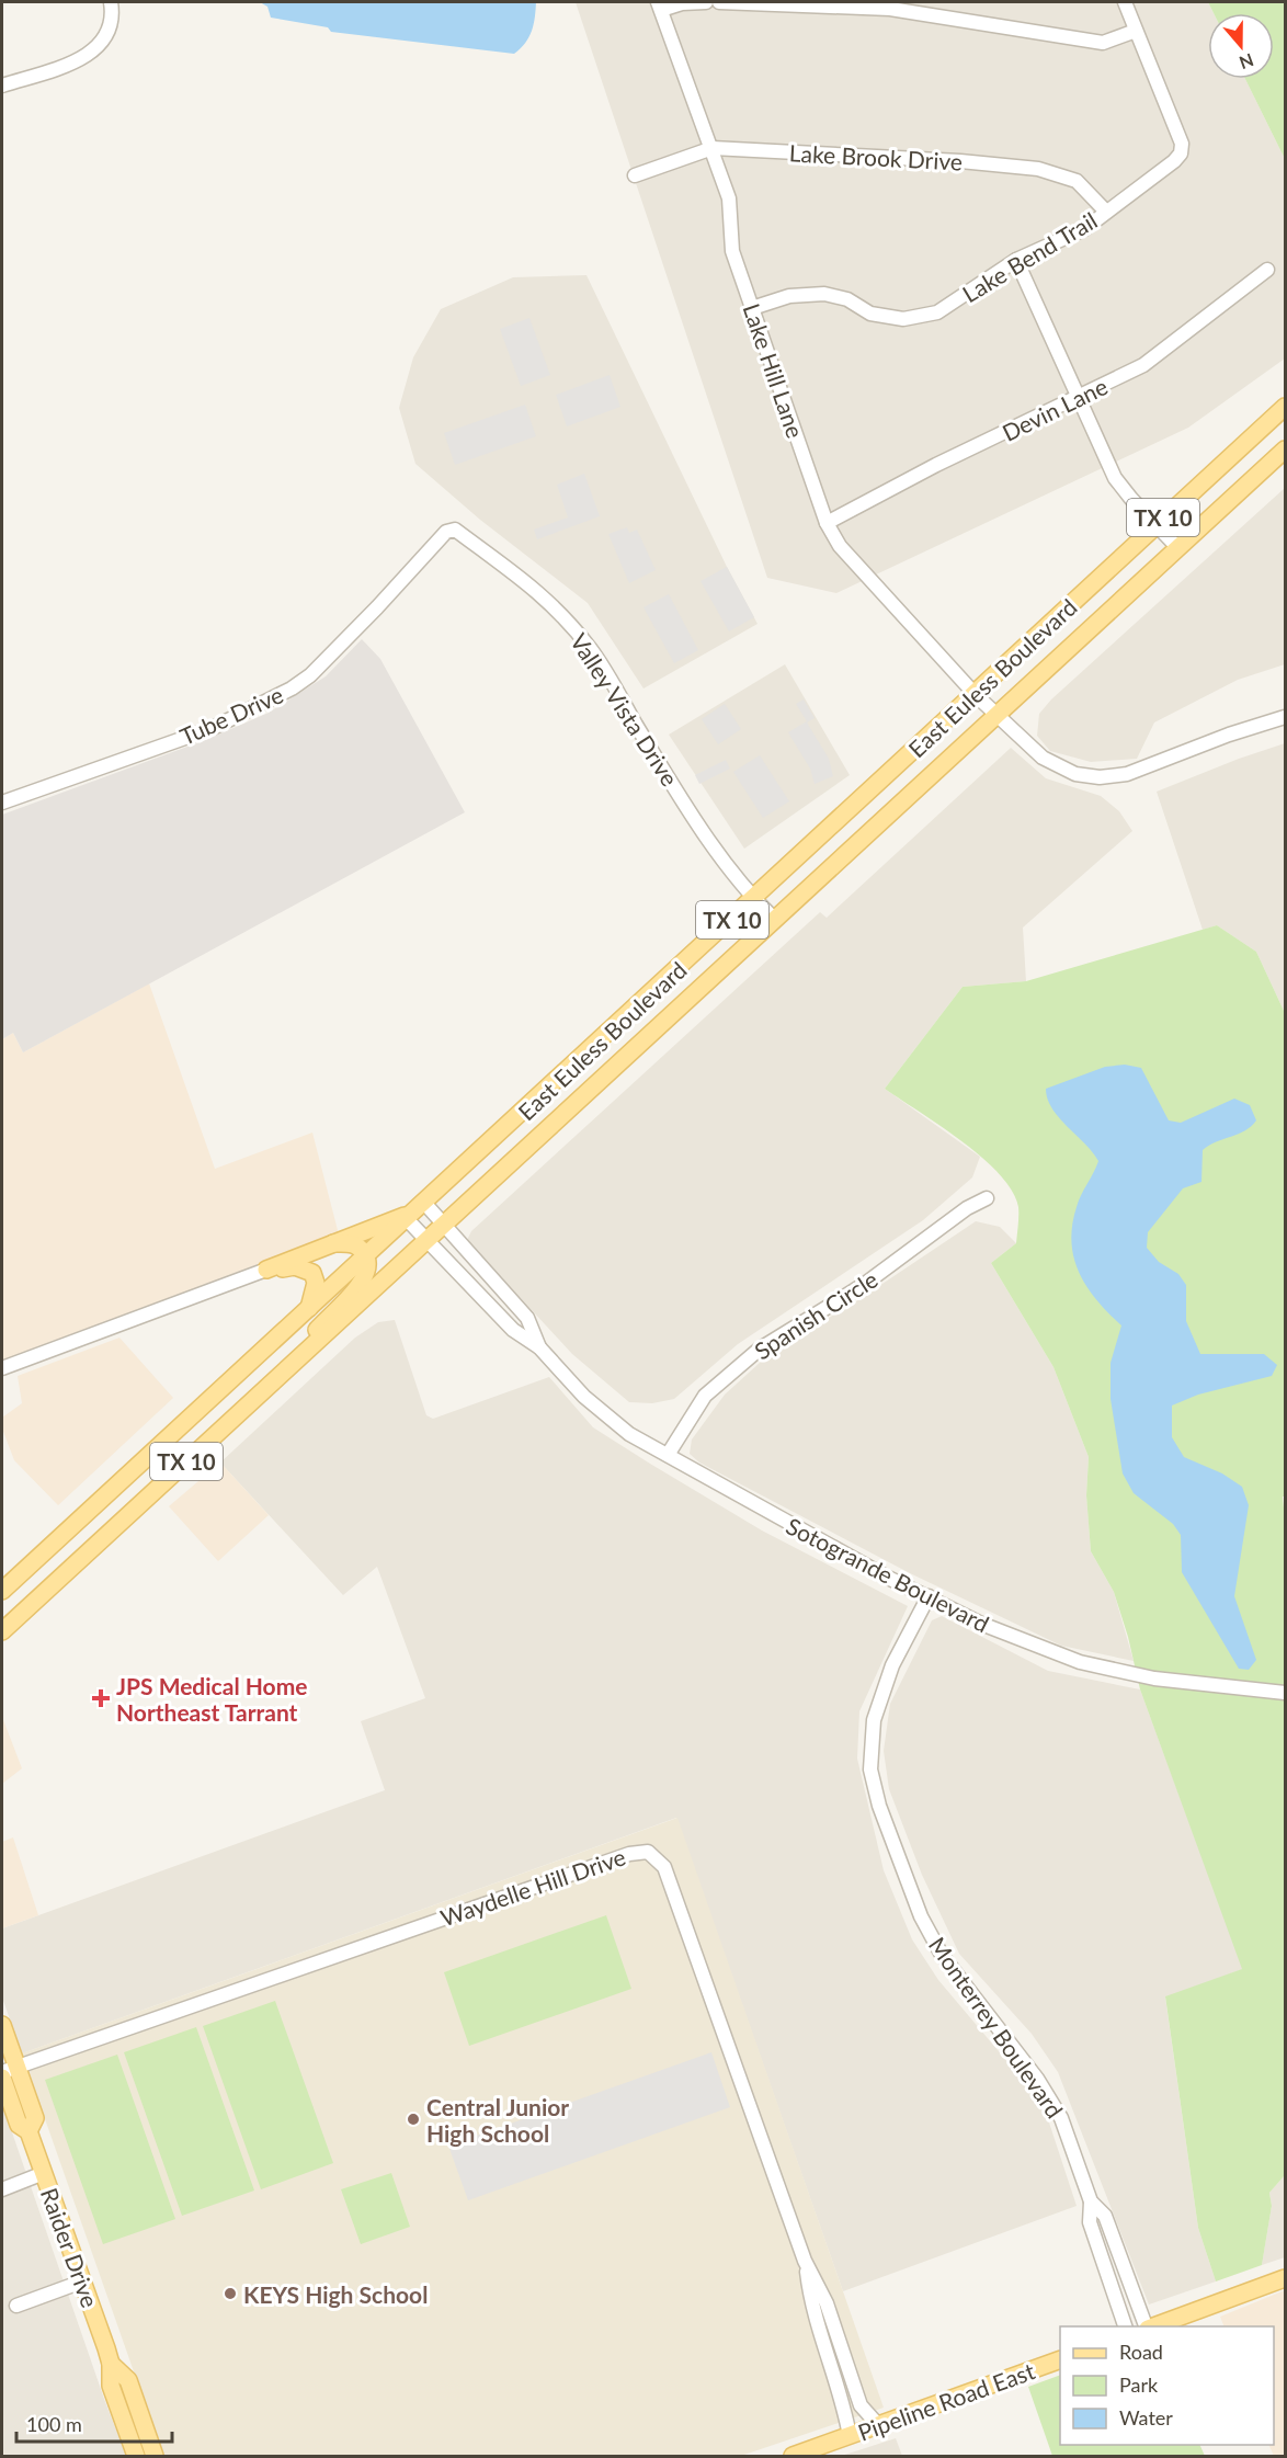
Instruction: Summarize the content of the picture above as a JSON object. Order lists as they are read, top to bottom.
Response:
{
  "streets": {
    "main road": [
      "TX 10",
      "East Euless Boulevard",
      "Raider Drive",
      "Pipeline Road East"
    ],
    "street": [
      "Lake Brook Drive",
      "Lake Bend Trail",
      "Lake Hill Lane",
      "Devin Lane",
      "Valley Vista Drive",
      "Tube Drive",
      "Spanish Circle",
      "Sotogrande Boulevard",
      "Waydelle Hill Drive",
      "Monterrey Boulevard"
    ]
  },
  "crossings": [
    ["Lake Brook Drive", "Lake Bend Trail"],
    ["Lake Brook Drive", "Lake Hill Lane"],
    ["Lake Bend Trail", "Lake Hill Lane"],
    ["Lake Hill Lane", "Devin Lane"],
    ["Lake Hill Lane", "East Euless Boulevard"],
    ["East Euless Boulevard", "Valley Vista Drive"],
    ["East Euless Boulevard", "Sotogrande Boulevard"],
    ["Valley Vista Drive", "Tube Drive"],
    ["Spanish Circle", "Sotogrande Boulevard"],
    ["Sotogrande Boulevard", "Monterrey Boulevard"],
    ["Waydelle Hill Drive", "Raider Drive"],
    ["Waydelle Hill Drive", "Pipeline Road East"]
  ],
  "places": {
    "health": ["JPS Medical Home Northeast Tarrant"],
    "other": ["Central Junior High School", "KEYS High School"]
  },
  "legend": ["Road", "Park", "Water"],
  "scale_bar": "100 m",
  "north": "bottom"
}
